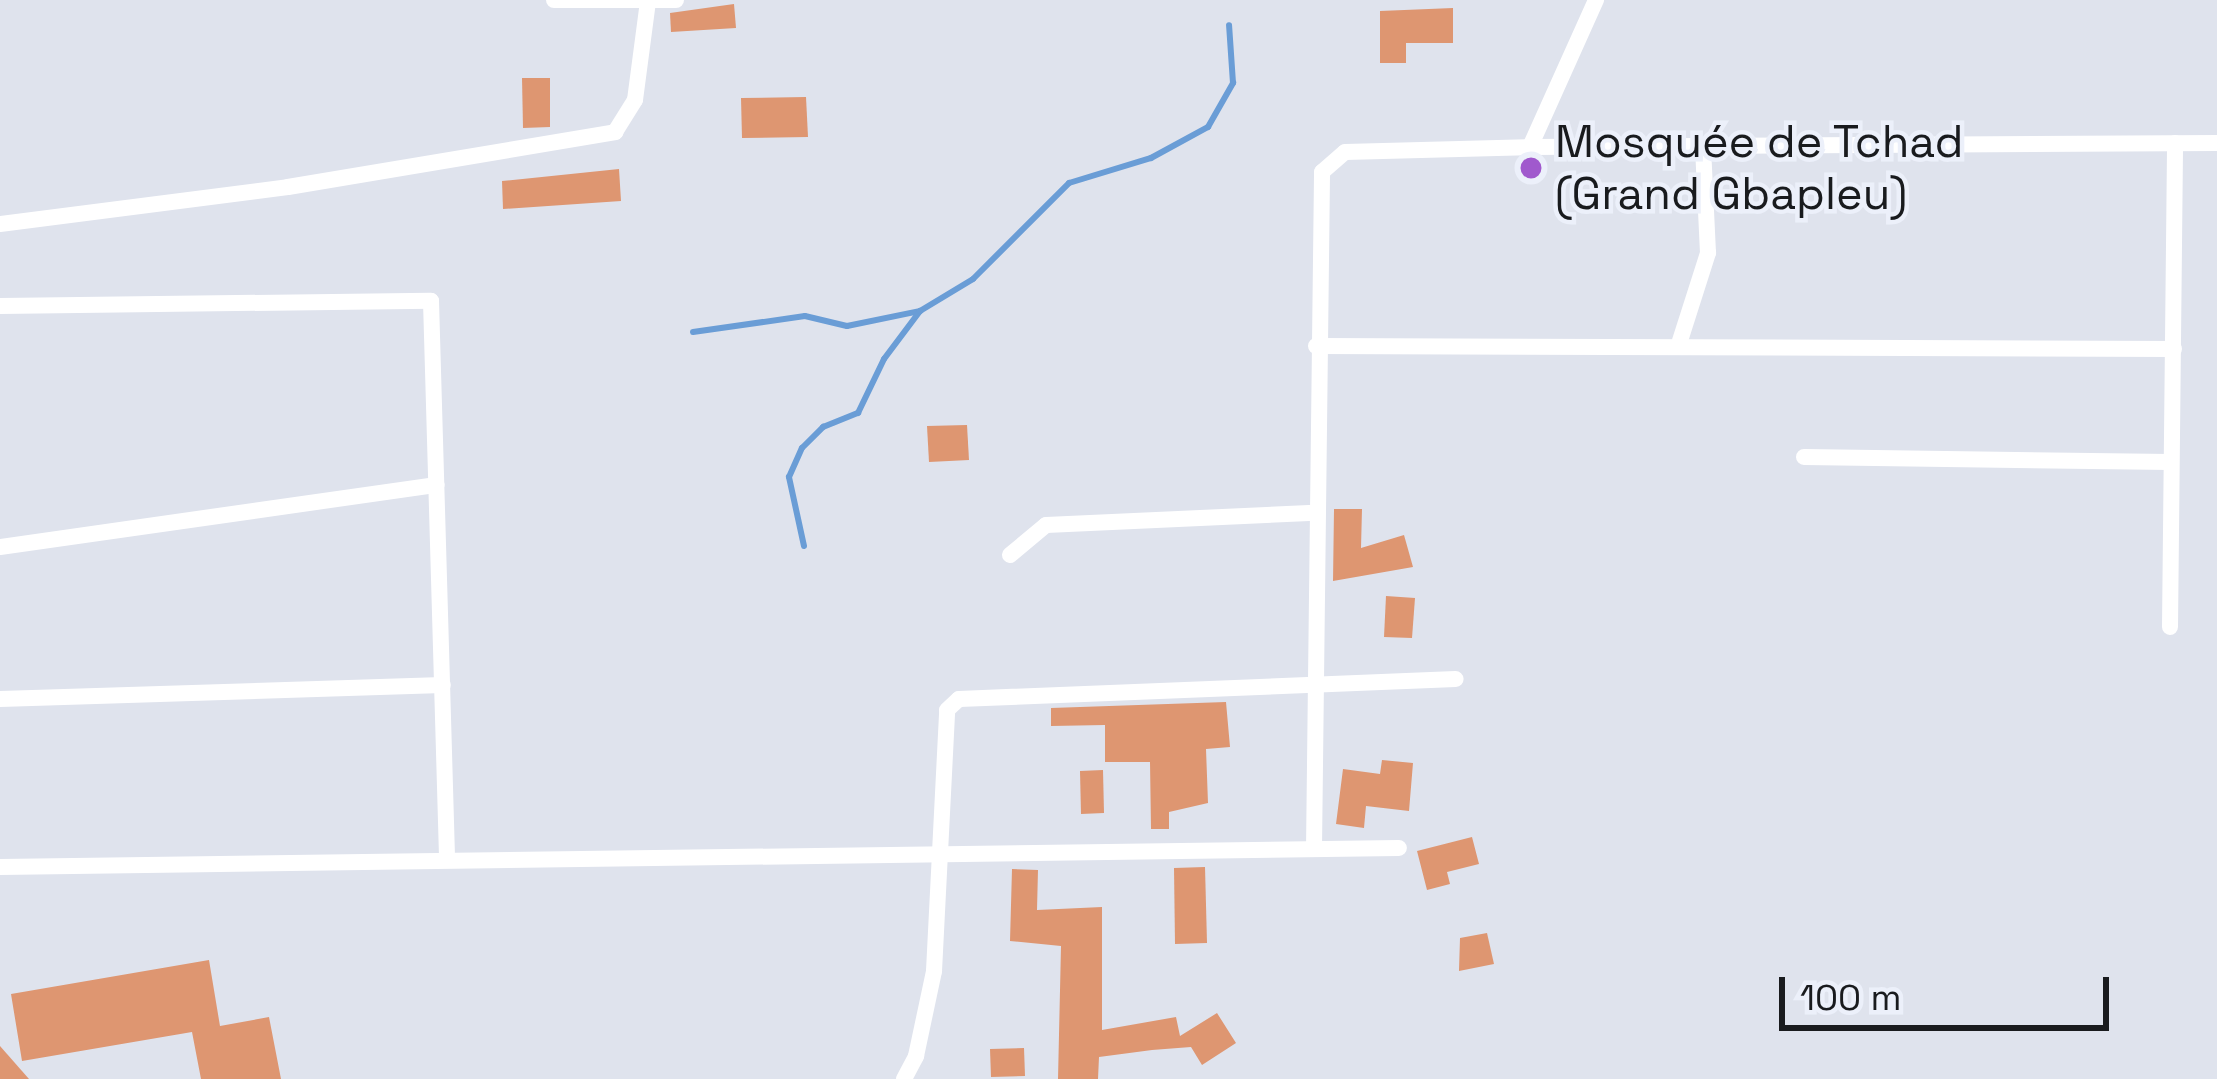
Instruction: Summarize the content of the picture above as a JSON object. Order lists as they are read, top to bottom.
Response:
{
  "places": ["Mosquée de Tchad (Grand Gbapleu)"],
  "scale_bar": "100 m"
}
